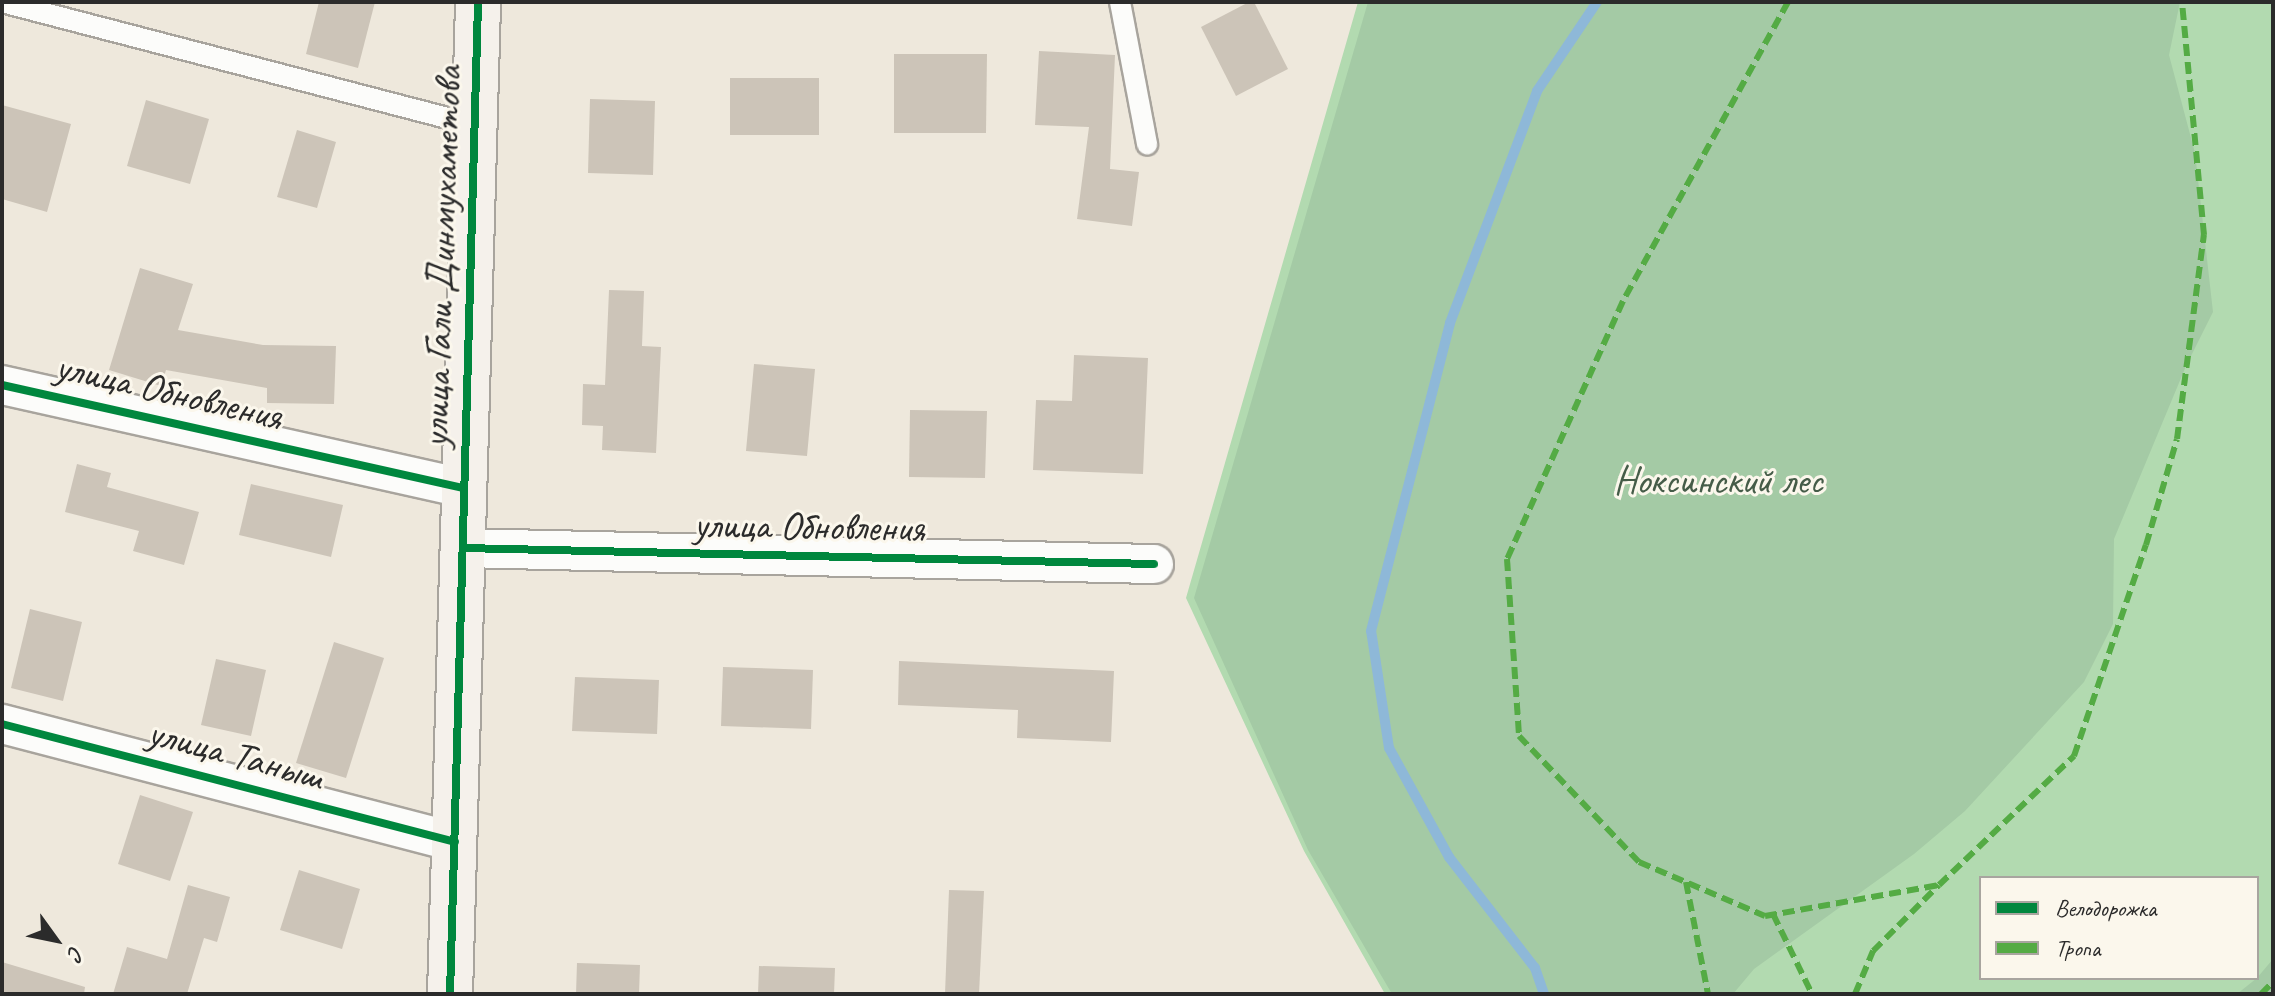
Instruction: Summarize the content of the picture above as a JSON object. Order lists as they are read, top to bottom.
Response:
{
  "streets": {
    "street": ["улица Гали Динмухаметова", "улица Обновления", "улица Таныш"]
  },
  "crossings": [
    ["улица Гали Динмухаметова", "улица Обновления"],
    ["улица Гали Динмухаметова", "улица Таныш"]
  ],
  "parks": ["Ноксинский лес"],
  "legend": ["Велодорожка", "Тропа"],
  "north": "bottom right"
}
